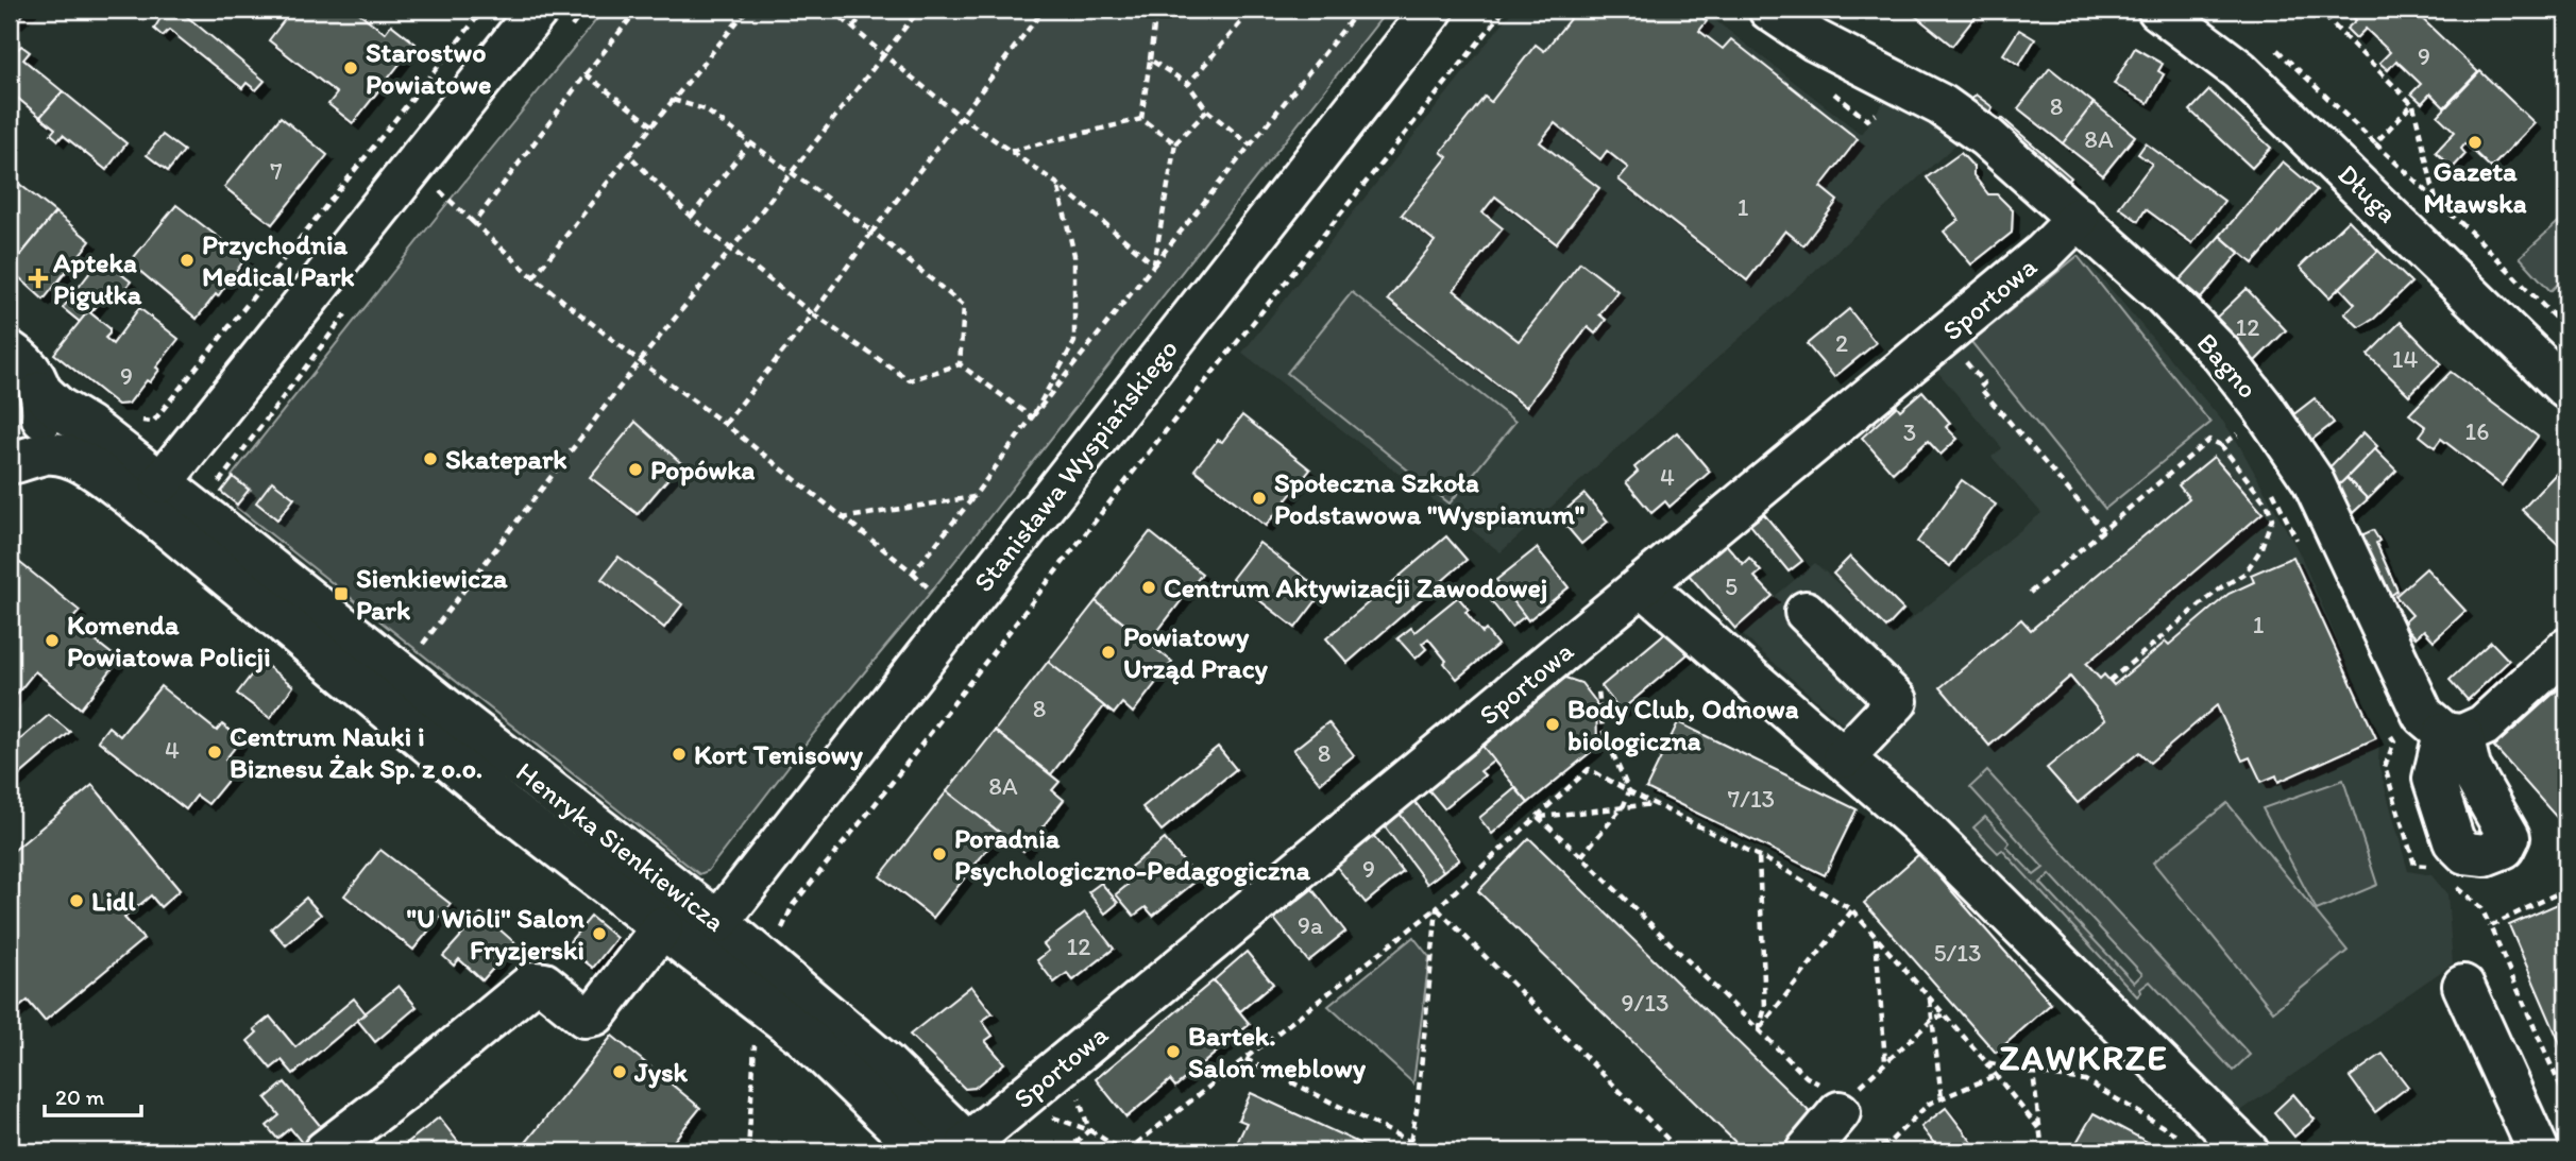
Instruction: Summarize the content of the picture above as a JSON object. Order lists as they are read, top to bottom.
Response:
{
  "streets": {
    "street": [
      "Długa",
      "Sportowa",
      "Bagno",
      "Stanisława Wyspiańskiego",
      "Henryka Sienkiewicza"
    ]
  },
  "crossings": [
    ["Sportowa", "Bagno"],
    ["Sportowa", "Henryka Sienkiewicza"],
    ["Stanisława Wyspiańskiego", "Henryka Sienkiewicza"]
  ],
  "districts": ["ZAWKRZE"],
  "places": {
    "other": [
      "Starostwo Powiatowe",
      "Gazeta Mławska",
      "Przychodnia Medical Park",
      "Skatepark",
      "Popówka",
      "Społeczna Szkoła Podstawowa \"Wyspianum\"",
      "Centrum Aktywizacji Zawodowej",
      "Komenda Powiatowa Policji",
      "Powiatowy Urząd Pracy",
      "Body Club, Odnowa biologiczna",
      "Centrum Nauki i Biznesu Żak Sp. z o.o.",
      "Kort Tenisowy",
      "Poradnia Psychologiczno-Pedagogiczna",
      "Lidl",
      "\"U Wioli\" Salon Fryzjerski",
      "Bartek. Salon meblowy",
      "Jysk"
    ],
    "health": ["Apteka Pigułka"],
    "transit": ["Sienkiewicza Park"]
  },
  "house_numbers": [
    "9",
    "8",
    "8A",
    "7",
    "1",
    "12",
    "2",
    "14",
    "9",
    "16",
    "3",
    "4",
    "5",
    "1",
    "8",
    "4",
    "8",
    "8A",
    "7/13",
    "9",
    "9a",
    "12",
    "5/13",
    "9/13"
  ],
  "scale_bar": "20 m"
}
